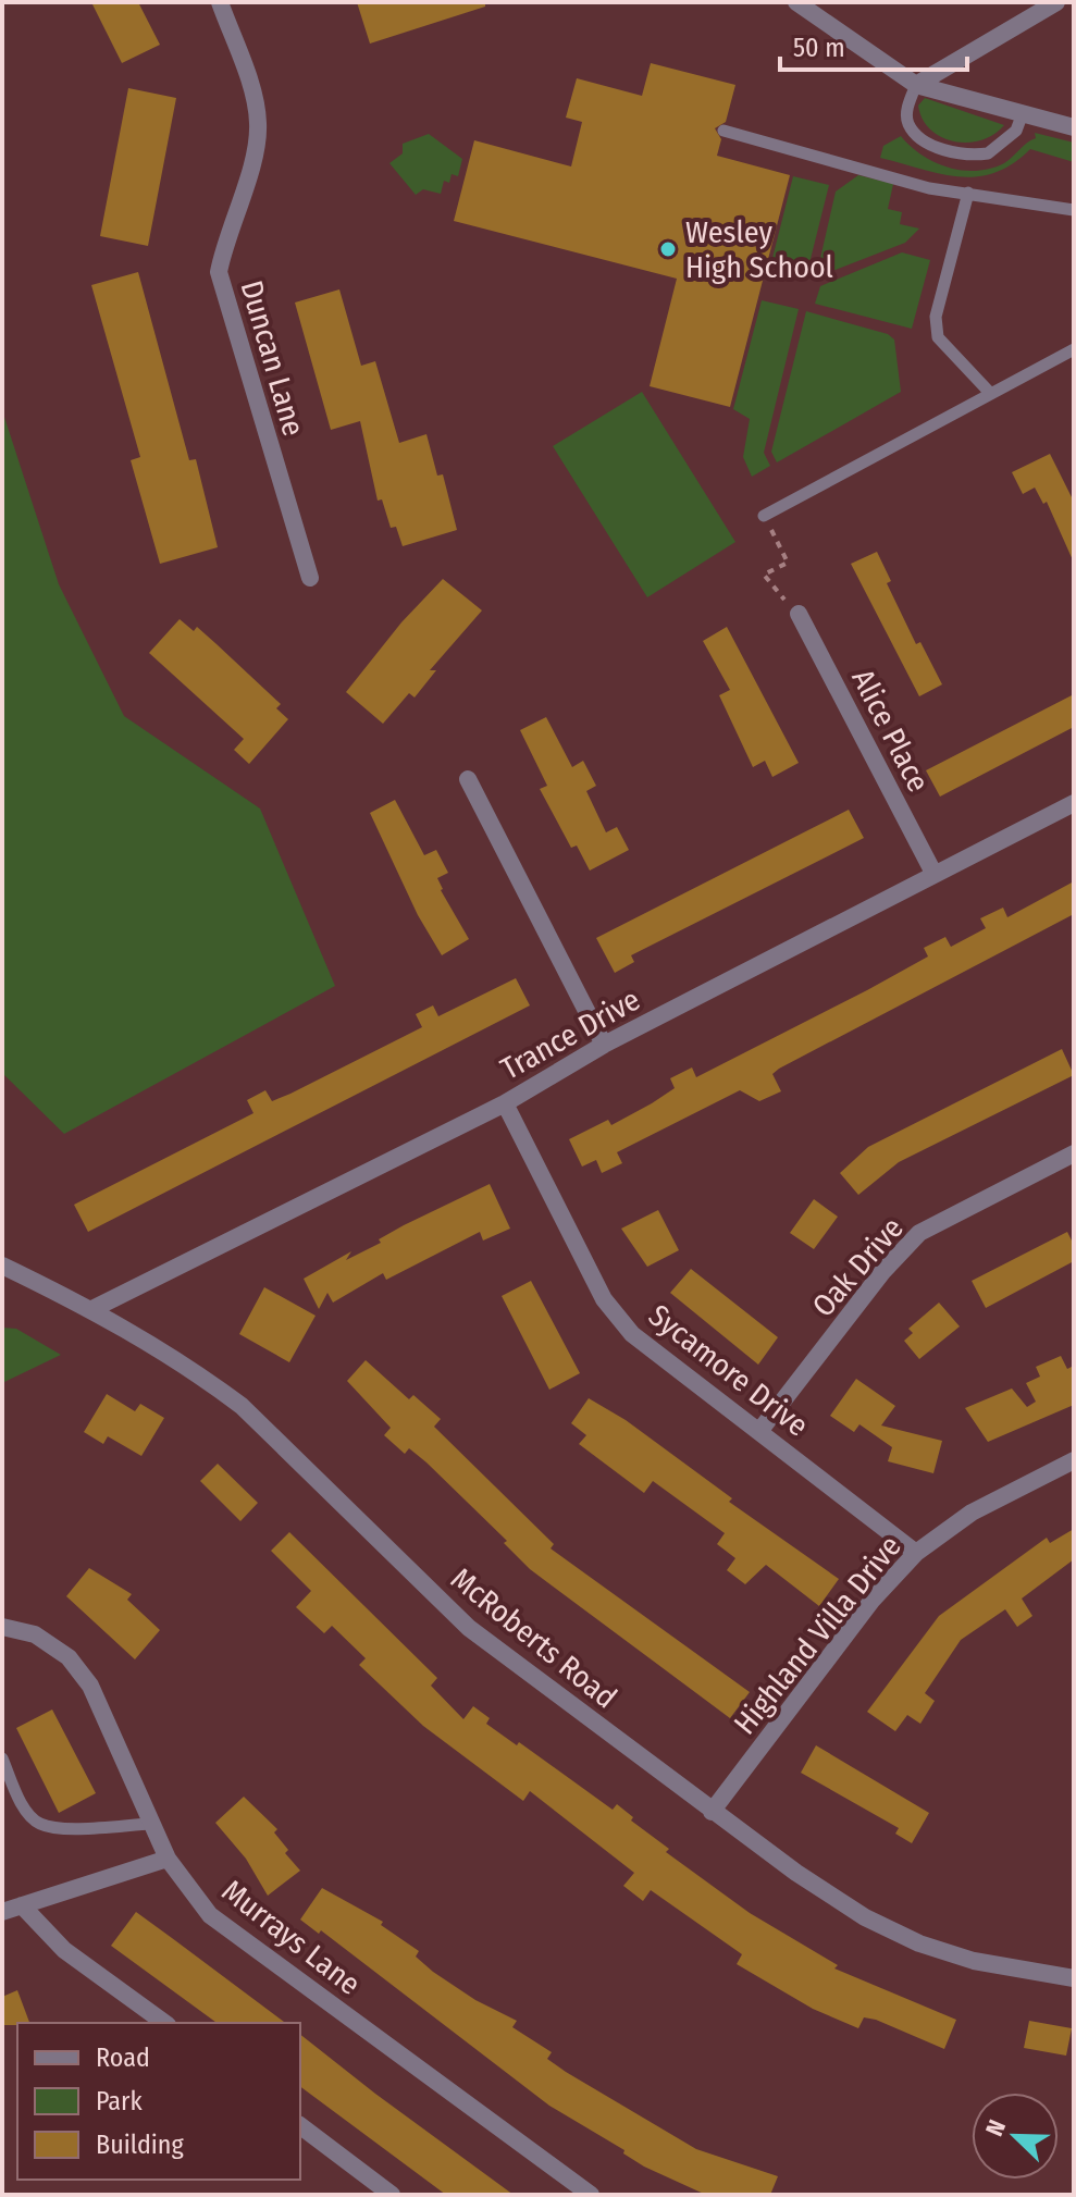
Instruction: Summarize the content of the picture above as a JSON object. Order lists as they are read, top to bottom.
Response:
{
  "streets": {
    "street": [
      "Duncan Lane",
      "Alice Place",
      "Trance Drive",
      "Oak Drive",
      "Sycamore Drive",
      "Highland Villa Drive",
      "McRoberts Road",
      "Murrays Lane"
    ]
  },
  "crossings": [
    ["Alice Place", "Trance Drive"],
    ["Trance Drive", "Sycamore Drive"],
    ["Trance Drive", "McRoberts Road"],
    ["Oak Drive", "Sycamore Drive"],
    ["Sycamore Drive", "Highland Villa Drive"],
    ["Highland Villa Drive", "McRoberts Road"]
  ],
  "places": ["Wesley High School"],
  "legend": ["Road", "Park", "Building"],
  "scale_bar": "50 m",
  "north": "top left"
}
